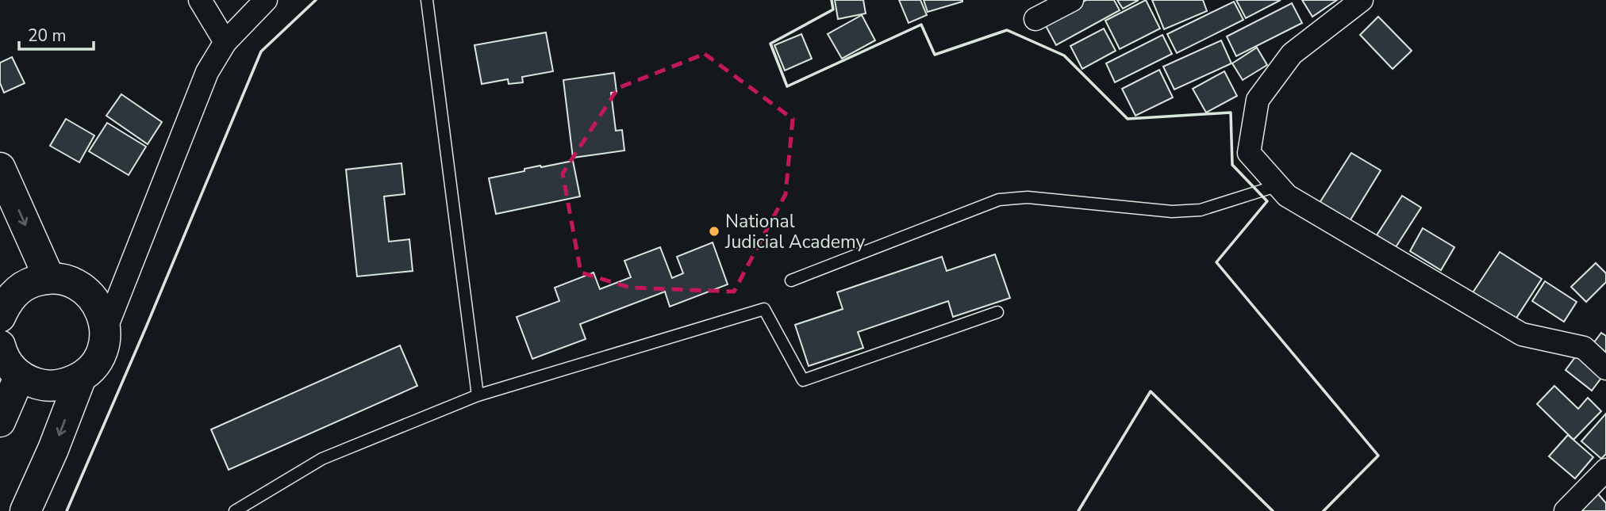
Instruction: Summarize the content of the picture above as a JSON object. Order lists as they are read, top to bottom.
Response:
{
  "places": ["National Judicial Academy"],
  "scale_bar": "20 m"
}
